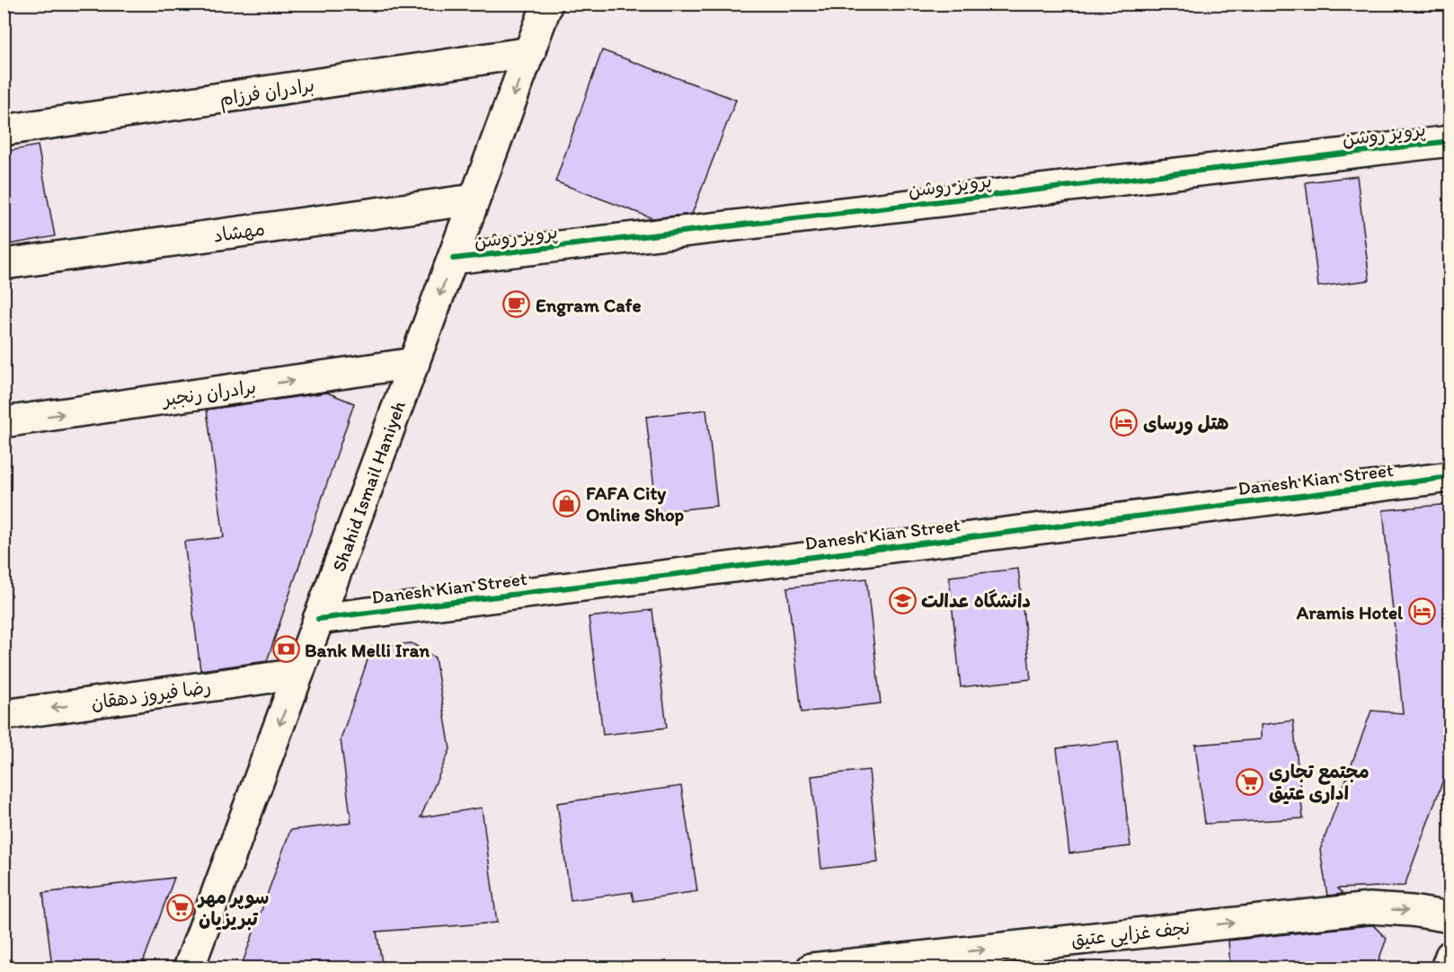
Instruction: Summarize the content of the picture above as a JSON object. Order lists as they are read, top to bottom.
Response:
{
  "streets": {
    "street": [
      "برادران فرزام",
      "پرویز روشن",
      "مهشاد",
      "برادران رنجبر",
      "Danesh Kian Street",
      "Shahid Ismail Haniyeh",
      "رضا فیروز دهقان",
      "نجف غزایی عتیق"
    ]
  },
  "crossings": [
    ["برادران فرزام", "Shahid Ismail Haniyeh"],
    ["پرویز روشن", "Shahid Ismail Haniyeh"],
    ["مهشاد", "Shahid Ismail Haniyeh"],
    ["برادران رنجبر", "Shahid Ismail Haniyeh"],
    ["Danesh Kian Street", "Shahid Ismail Haniyeh"],
    ["Shahid Ismail Haniyeh", "رضا فیروز دهقان"]
  ],
  "one_way": [
    "برادران رنجبر",
    "Shahid Ismail Haniyeh",
    "رضا فیروز دهقان",
    "نجف غزایی عتیق"
  ],
  "places": {
    "cafe": ["Engram Cafe"],
    "hotel": ["هتل ورسای", "Aramis Hotel"],
    "shop": ["FAFA City Online Shop"],
    "school or university": ["دانشگاه عدالت"],
    "bank": ["Bank Melli Iran"],
    "supermarket": ["مجتمع تجاری اداری عتیق", "سوپر مهر تبریزیان"]
  }
}
